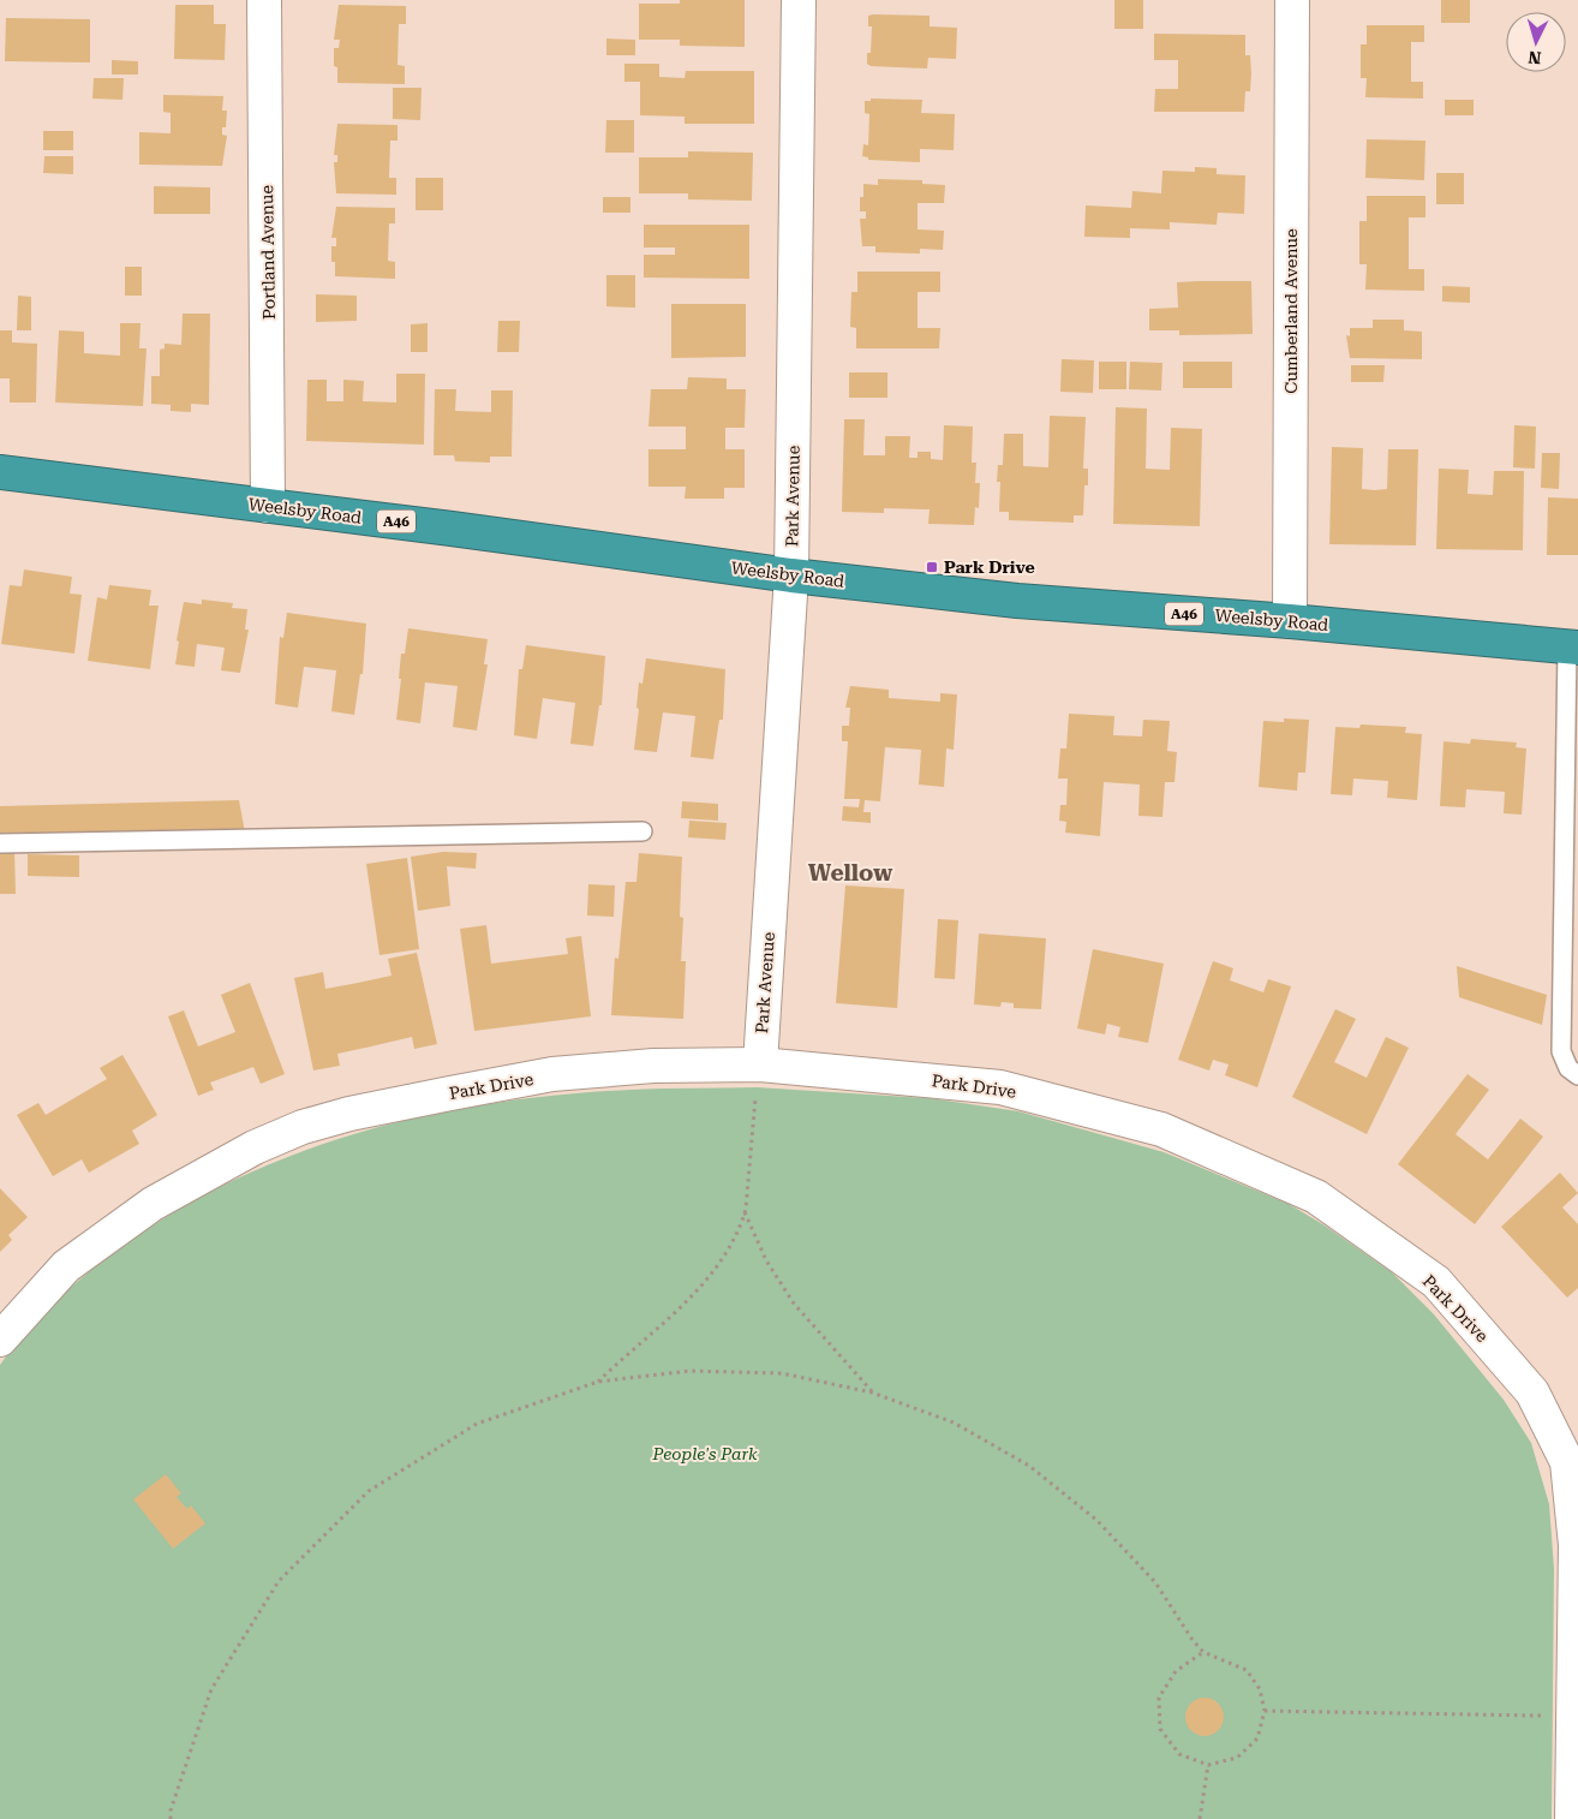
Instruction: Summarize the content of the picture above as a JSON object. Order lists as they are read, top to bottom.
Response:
{
  "streets": {
    "highway": ["Weelsby Road", "A46"],
    "street": [
      "Portland Avenue",
      "Cumberland Avenue",
      "Park Avenue",
      "Park Drive"
    ]
  },
  "crossings": [
    ["Portland Avenue", "Weelsby Road"],
    ["Cumberland Avenue", "Weelsby Road"],
    ["Park Avenue", "Weelsby Road"],
    ["Park Avenue", "Park Drive"]
  ],
  "districts": ["Wellow"],
  "parks": ["People's Park"],
  "places": {
    "transit": ["Park Drive"]
  },
  "north": "bottom"
}
